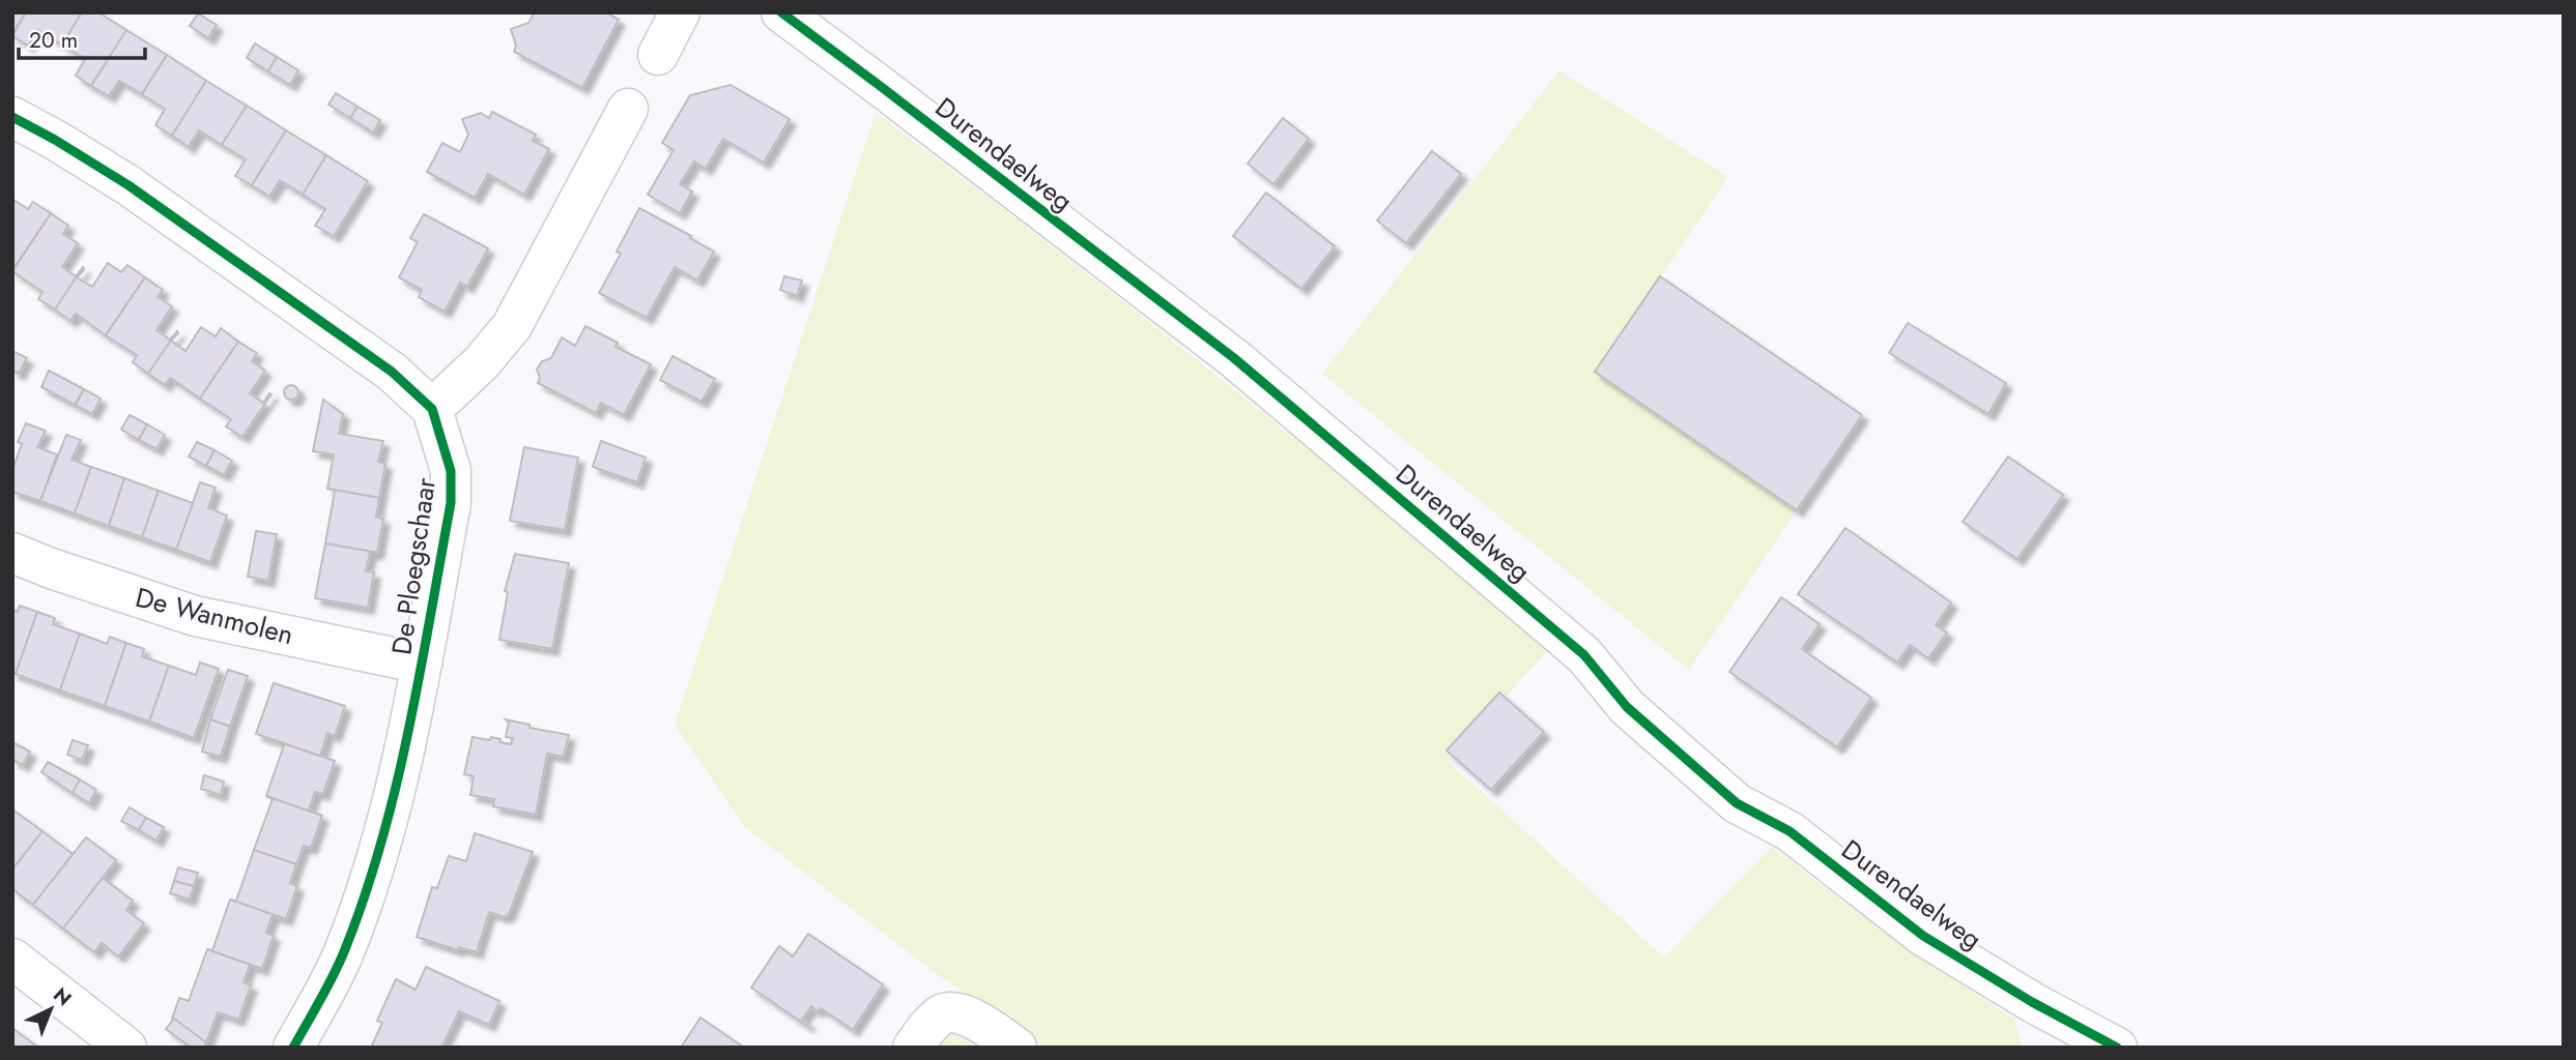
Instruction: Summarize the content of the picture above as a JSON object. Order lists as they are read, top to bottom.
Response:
{
  "streets": {
    "street": ["Durendaelweg", "De Ploegschaar", "De Wanmolen"]
  },
  "crossings": [
    ["De Ploegschaar", "De Wanmolen"]
  ],
  "scale_bar": "20 m",
  "north": "top right"
}
